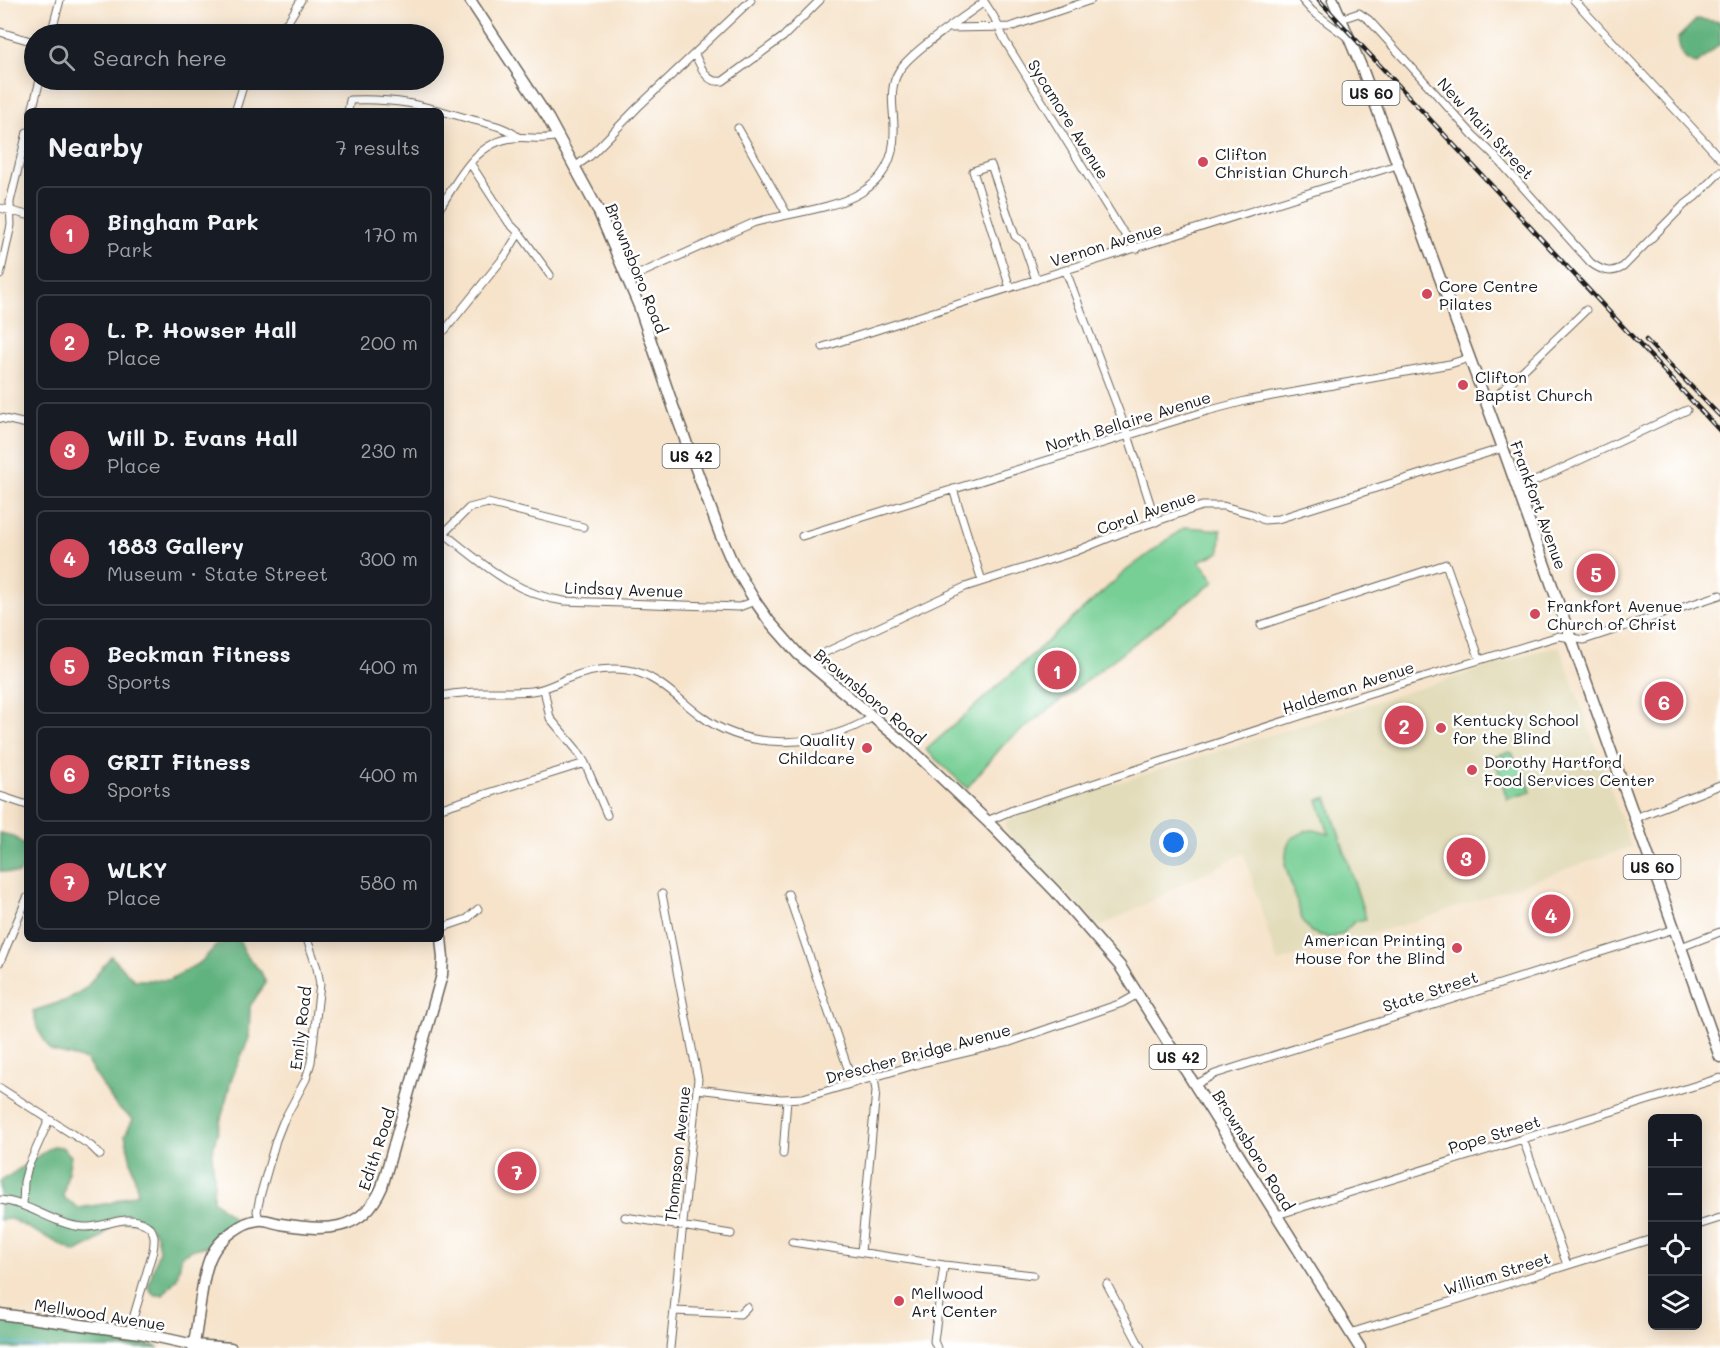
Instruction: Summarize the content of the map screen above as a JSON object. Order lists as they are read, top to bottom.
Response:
{
  "streets": {
    "main road": [
      "US 60",
      "Brownsboro Road",
      "US 42",
      "Frankfort Avenue",
      "Edith Road",
      "Mellwood Avenue"
    ],
    "street": [
      "Sycamore Avenue",
      "New Main Street",
      "Vernon Avenue",
      "North Bellaire Avenue",
      "Coral Avenue",
      "Lindsay Avenue",
      "Haldeman Avenue",
      "State Street",
      "Emily Road",
      "Drescher Bridge Avenue",
      "Pope Street",
      "Thompson Avenue",
      "William Street"
    ]
  },
  "crossings": [
    ["Sycamore Avenue", "Vernon Avenue"],
    ["New Main Street", "Frankfort Avenue"],
    ["Vernon Avenue", "Frankfort Avenue"],
    ["Brownsboro Road", "Coral Avenue"],
    ["Brownsboro Road", "Lindsay Avenue"],
    ["Brownsboro Road", "Haldeman Avenue"],
    ["Brownsboro Road", "State Street"],
    ["Brownsboro Road", "Drescher Bridge Avenue"],
    ["Brownsboro Road", "Pope Street"],
    ["Brownsboro Road", "William Street"],
    ["North Bellaire Avenue", "Frankfort Avenue"],
    ["Frankfort Avenue", "Coral Avenue"],
    ["Frankfort Avenue", "Haldeman Avenue"],
    ["Frankfort Avenue", "State Street"],
    ["Emily Road", "Edith Road"],
    ["Drescher Bridge Avenue", "Thompson Avenue"]
  ],
  "places": [
    "Clifton Christian Church",
    "Core Centre Pilates",
    "Clifton Baptist Church",
    "Frankfort Avenue Church of Christ",
    "Kentucky School for the Blind",
    "Quality Childcare",
    "Dorothy Hartford Food Services Center",
    "American Printing House for the Blind",
    "Mellwood Art Center"
  ],
  "page": {
    "search": "Search here",
    "heading": ["Nearby", "7 results"],
    "list": [
      {
        "mark": "1",
        "name": "Bingham Park",
        "note": "Park",
        "value": "170 m"
      },
      {
        "mark": "2",
        "name": "L. P. Howser Hall",
        "note": "Place",
        "value": "200 m"
      },
      {
        "mark": "3",
        "name": "Will D. Evans Hall",
        "note": "Place",
        "value": "230 m"
      },
      {
        "mark": "4",
        "name": "1883 Gallery",
        "note": "Museum · State Street",
        "value": "300 m"
      },
      {
        "mark": "5",
        "name": "Beckman Fitness",
        "note": "Sports",
        "value": "400 m"
      },
      {
        "mark": "6",
        "name": "GRIT Fitness",
        "note": "Sports",
        "value": "400 m"
      },
      {
        "mark": "7",
        "name": "WLKY",
        "note": "Place",
        "value": "580 m"
      }
    ],
    "pins": [
      "5",
      "1",
      "6",
      "2",
      "3",
      "4",
      "7"
    ],
    "map_buttons": ["+", "−"]
  }
}
